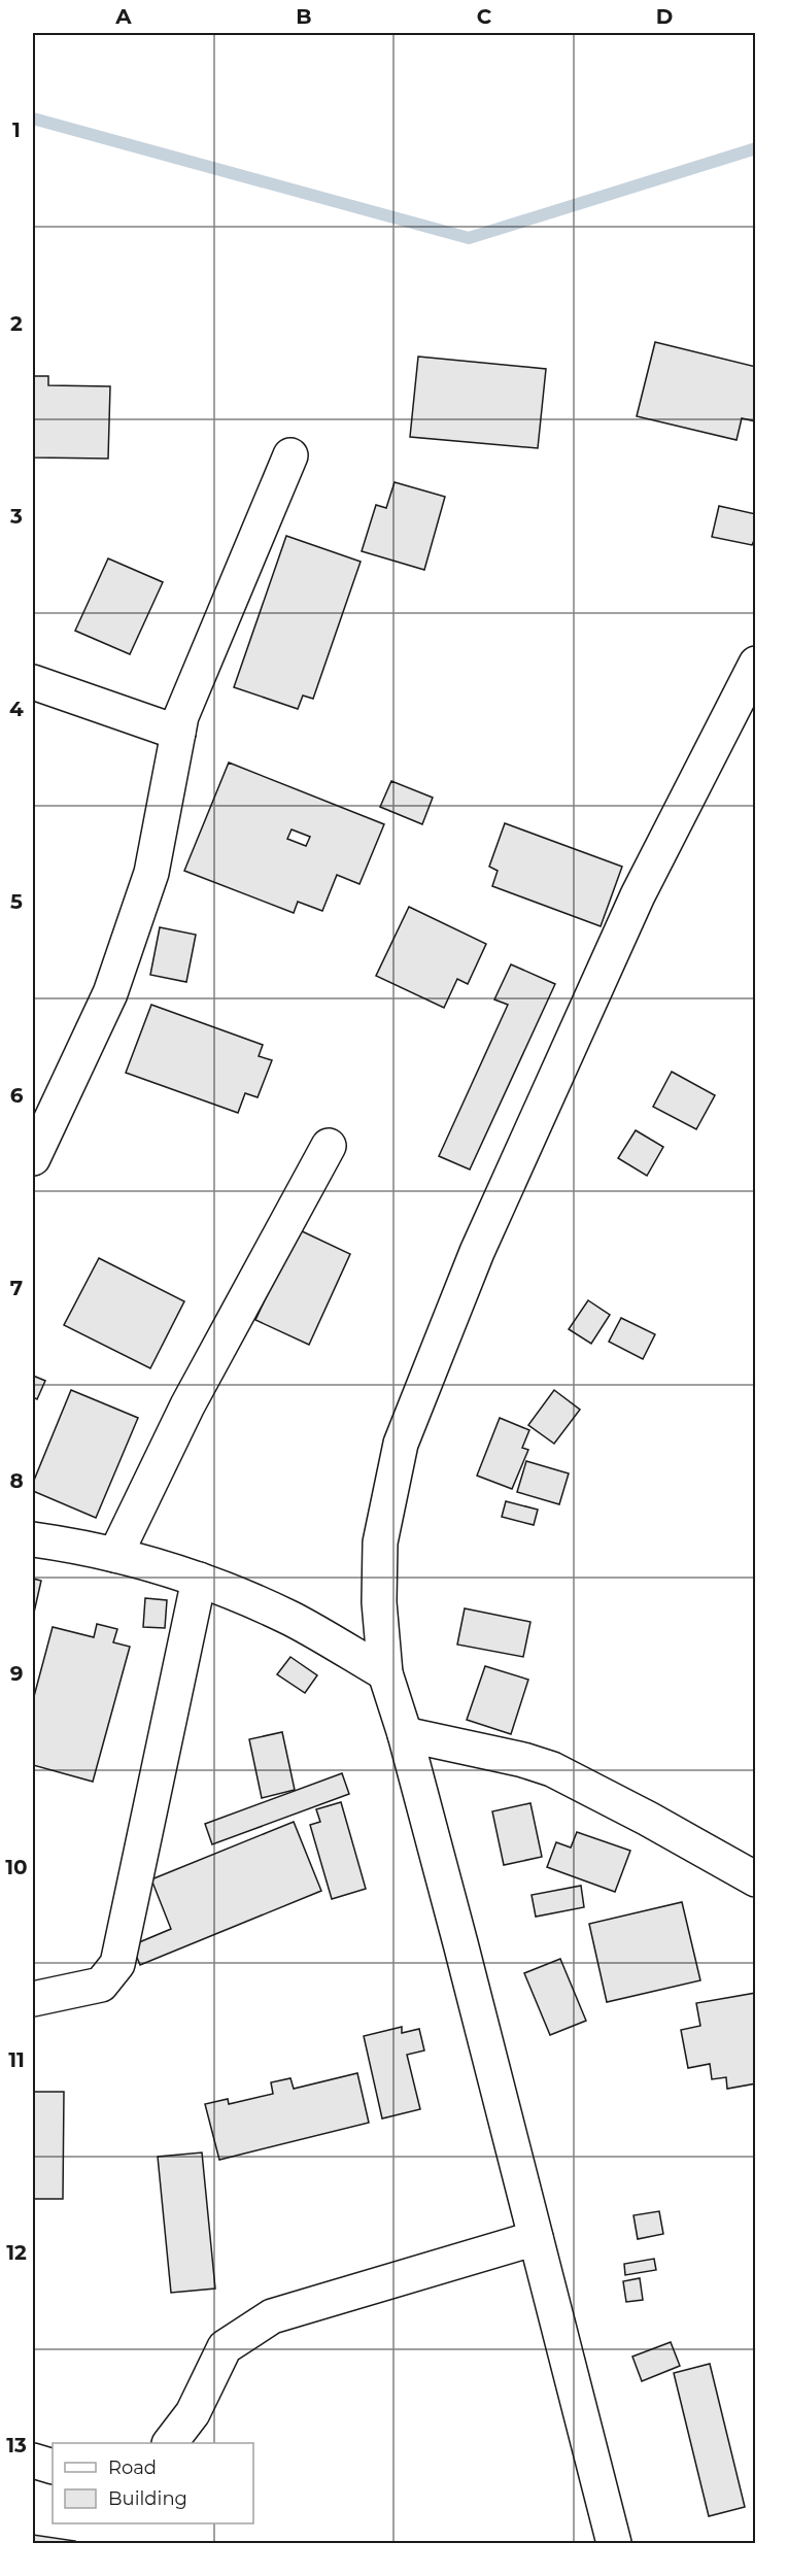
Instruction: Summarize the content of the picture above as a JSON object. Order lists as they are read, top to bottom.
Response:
{
  "legend": ["Road", "Building"],
  "grid": {
    "columns": [
      "A",
      "B",
      "C",
      "D"
    ],
    "rows": [
      "1",
      "2",
      "3",
      "4",
      "5",
      "6",
      "7",
      "8",
      "9",
      "10",
      "11",
      "12",
      "13"
    ]
  }
}
